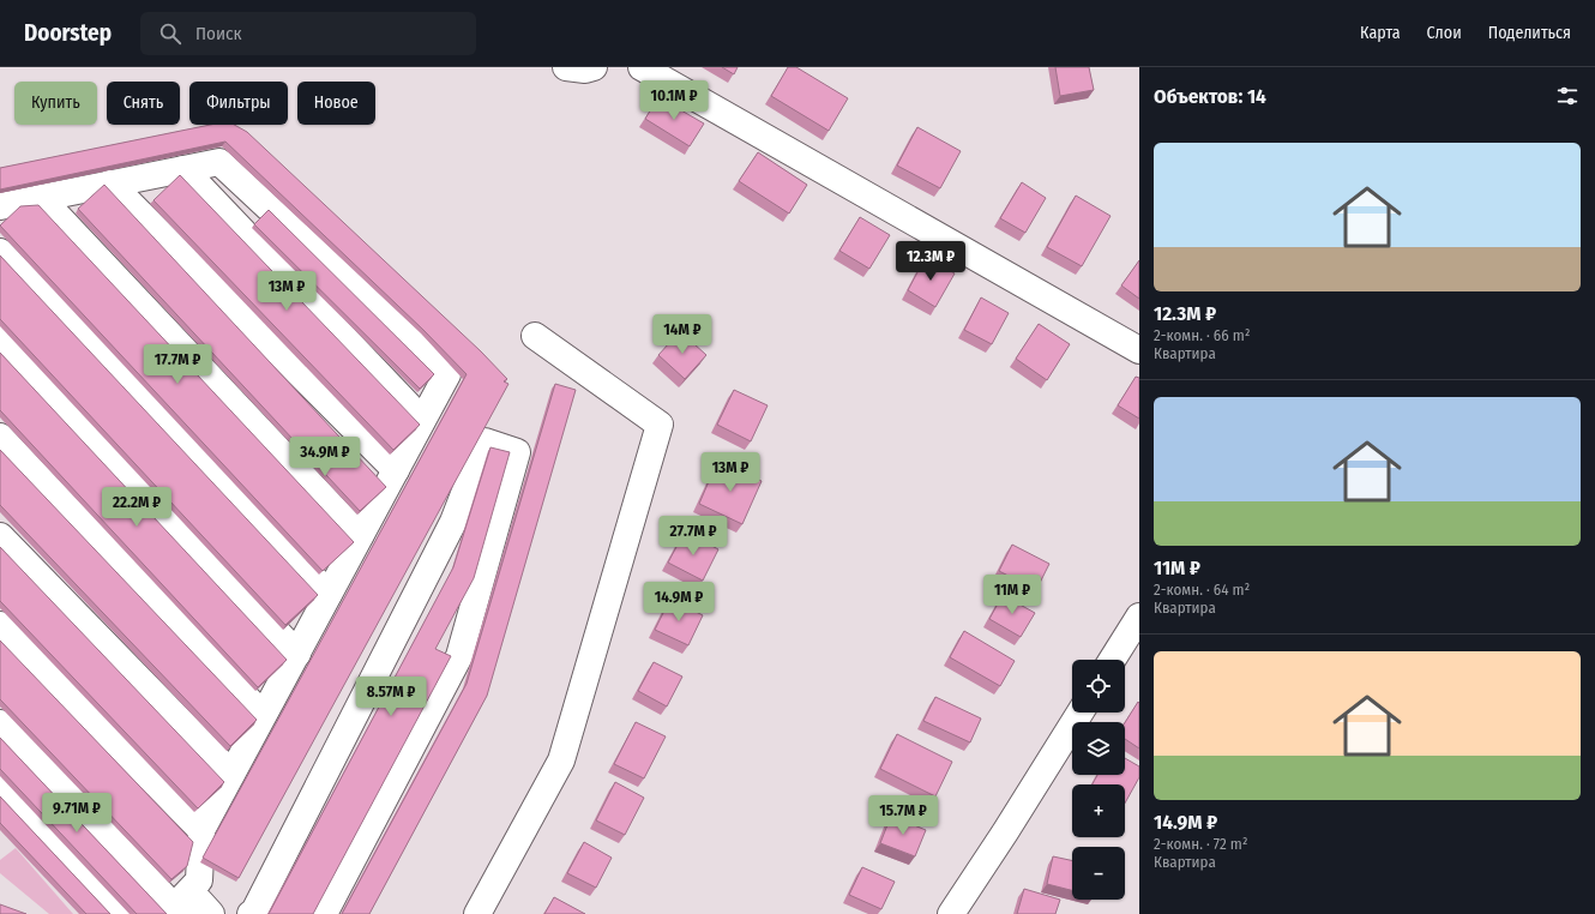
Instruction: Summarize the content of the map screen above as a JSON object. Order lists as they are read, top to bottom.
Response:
{
  "page": {
    "header": "Doorstep",
    "search": "Поиск",
    "nav": ["Карта", "Слои", "Поделиться"],
    "heading": "Объектов: 14",
    "price": [
      "10.1M ₽",
      "12.3M ₽",
      "13M ₽",
      "14M ₽",
      "17.7M ₽",
      "34.9M ₽",
      "13M ₽",
      "22.2M ₽",
      "27.7M ₽",
      "11M ₽",
      "14.9M ₽",
      "8.57M ₽",
      "9.71M ₽",
      "15.7M ₽"
    ],
    "chip": [
      "Купить",
      "Снять",
      "Фильтры",
      "Новое"
    ],
    "list": [
      {
        "name": "12.3M ₽",
        "note": "2-комн. · 66 m² · Квартира"
      },
      {
        "name": "11M ₽",
        "note": "2-комн. · 64 m² · Квартира"
      },
      {
        "name": "14.9M ₽",
        "note": "2-комн. · 72 m² · Квартира"
      }
    ],
    "map_buttons": ["+", "−"]
  }
}
